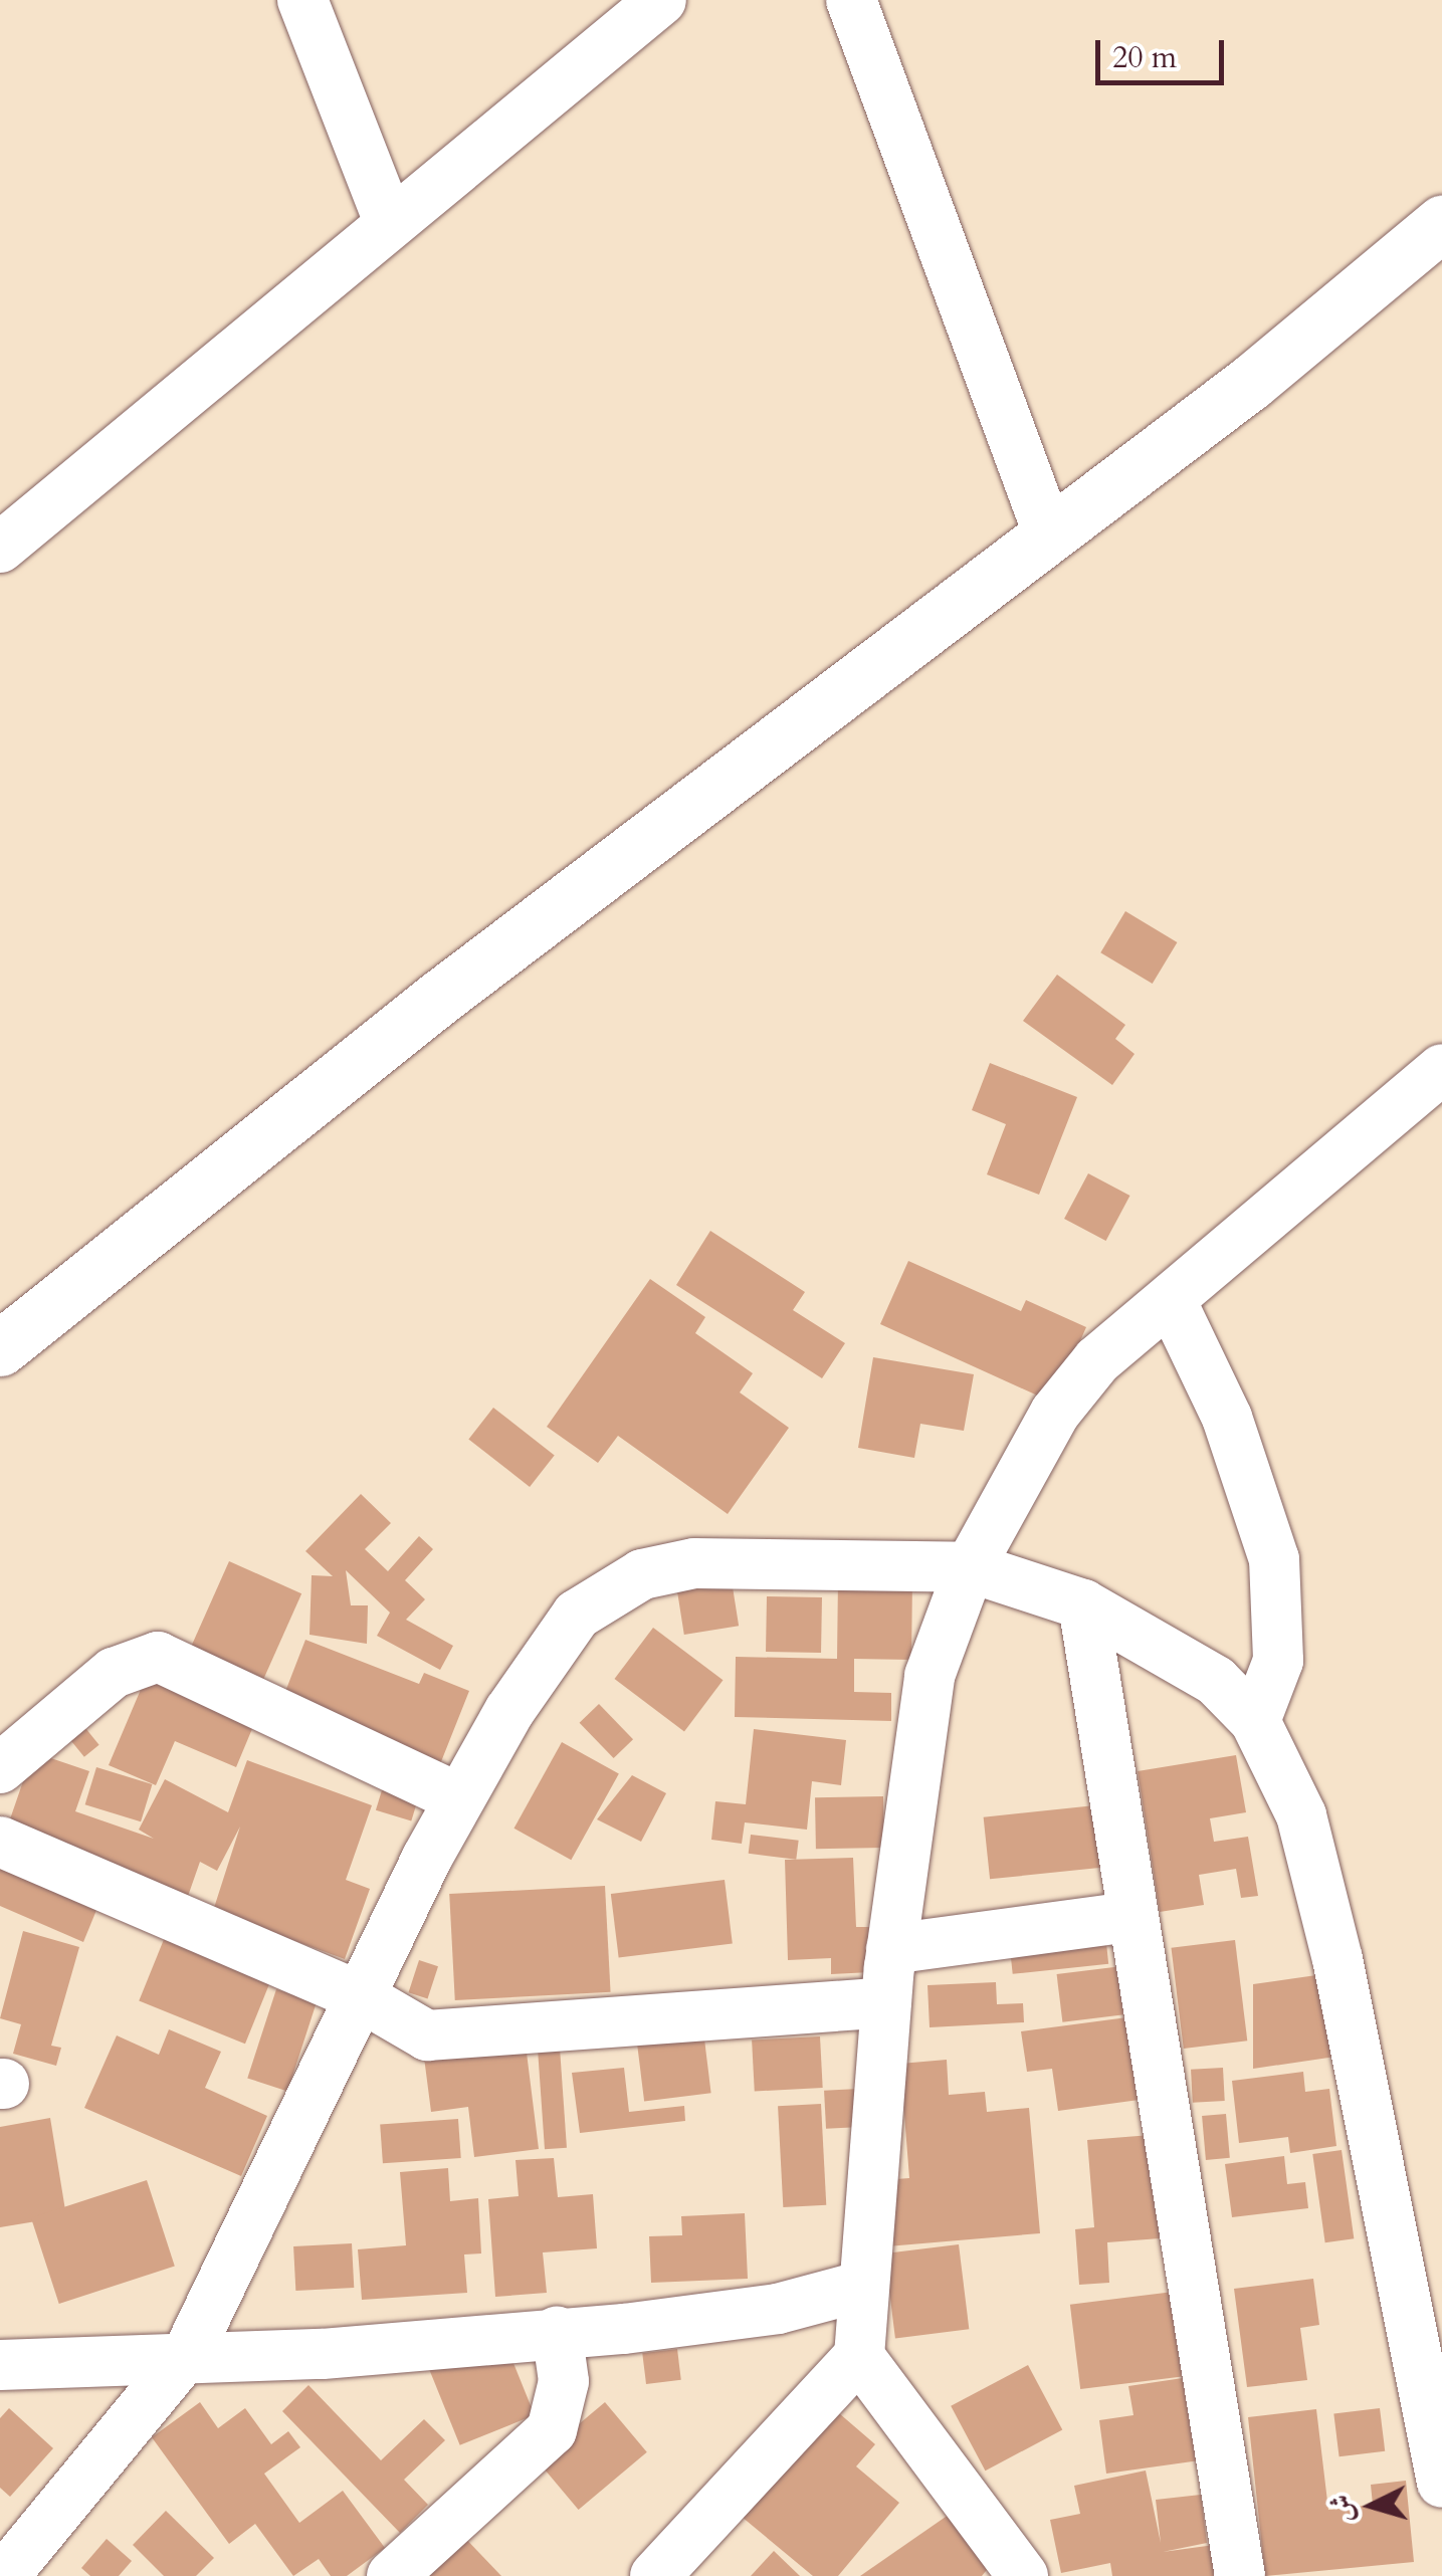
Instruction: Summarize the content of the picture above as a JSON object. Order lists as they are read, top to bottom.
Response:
{
  "scale_bar": "20 m",
  "north": "left"
}
